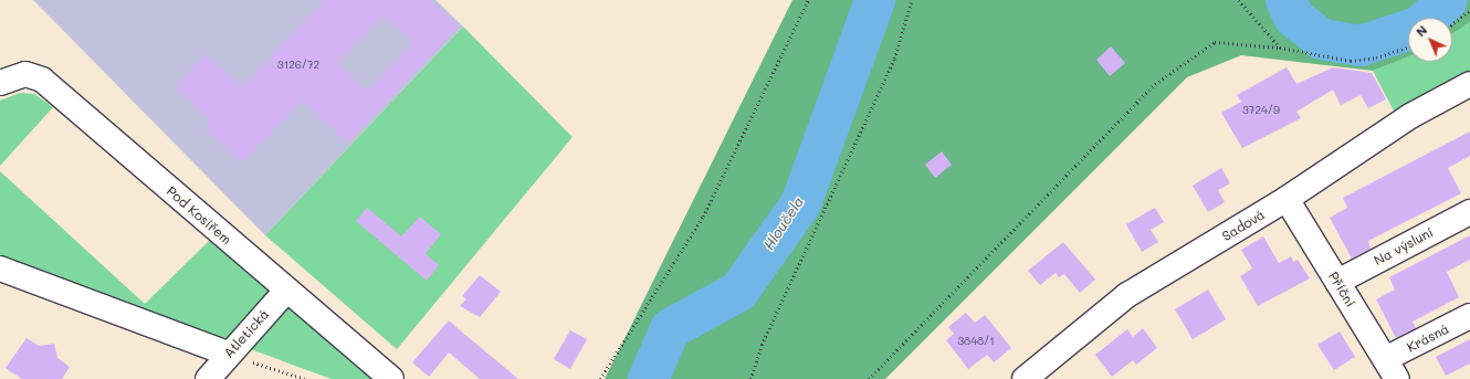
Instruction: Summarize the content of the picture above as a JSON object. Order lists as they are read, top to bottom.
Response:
{
  "streets": {
    "street": [
      "Pod Kosířem",
      "Sadová",
      "Na výsluní",
      "Příční",
      "Atletická",
      "Krásná"
    ]
  },
  "crossings": [
    ["Pod Kosířem", "Atletická"],
    ["Sadová", "Příční"],
    ["Na výsluní", "Příční"],
    ["Příční", "Krásná"]
  ],
  "water": ["Hloučela"],
  "house_numbers": ["3126/72", "3724/9", "3848/1"],
  "north": "top left"
}
